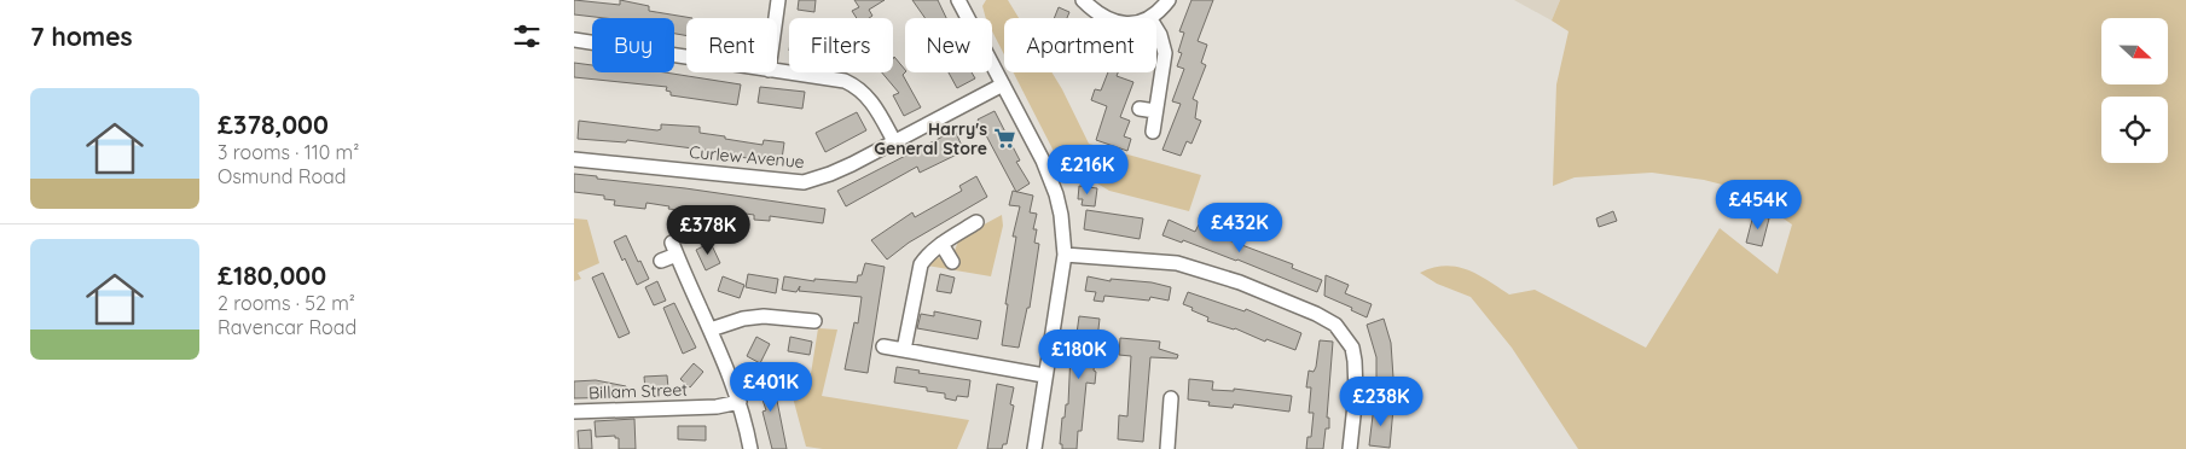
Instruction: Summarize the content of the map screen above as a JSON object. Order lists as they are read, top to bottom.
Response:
{
  "streets": {
    "street": ["Curlew Avenue", "Billam Street"]
  },
  "places": {
    "supermarket": ["Harry's General Store"]
  },
  "north": "right",
  "page": {
    "heading": "7 homes",
    "chip": [
      "Buy",
      "Rent",
      "Filters",
      "New",
      "Apartment"
    ],
    "list": [
      {
        "name": "£378,000",
        "note": "3 rooms · 110 m² · Osmund Road"
      },
      {
        "name": "£180,000",
        "note": "2 rooms · 52 m² · Ravencar Road"
      }
    ],
    "price": [
      "£216K",
      "£454K",
      "£432K",
      "£378K",
      "£180K",
      "£401K",
      "£238K"
    ]
  }
}
